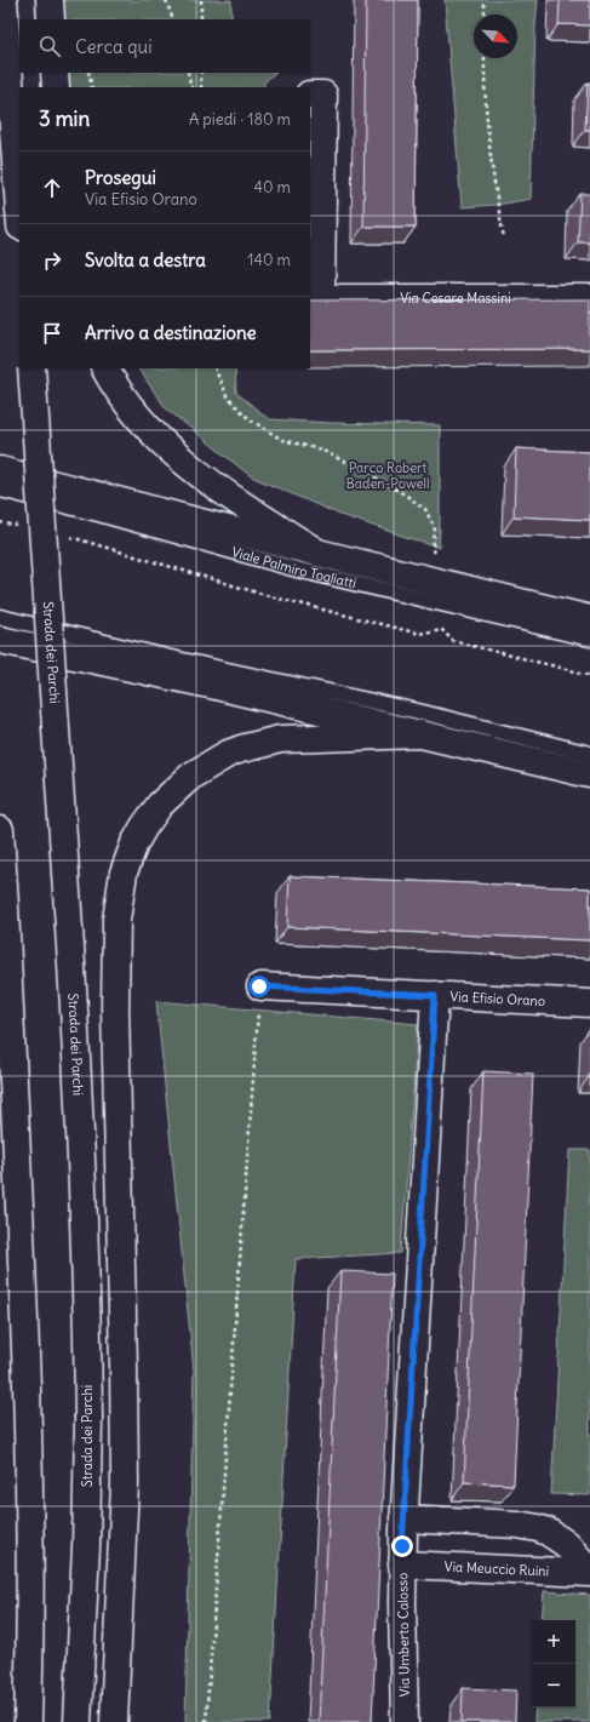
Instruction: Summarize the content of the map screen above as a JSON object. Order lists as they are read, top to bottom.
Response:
{
  "streets": {
    "main road": [
      "Via Cesare Massini",
      "Viale Palmiro Togliatti",
      "Strada dei Parchi",
      "Via Efisio Orano",
      "Via Meuccio Ruini",
      "Via Umberto Calosso"
    ]
  },
  "crossings": [
    ["Via Efisio Orano", "Via Umberto Calosso"],
    ["Via Meuccio Ruini", "Via Umberto Calosso"]
  ],
  "parks": ["Parco Robert Baden-Powell"],
  "north": "bottom right",
  "page": {
    "search": "Cerca qui",
    "heading": ["3 min", "A piedi · 180 m"],
    "list": [
      ["Prosegui", "Via Efisio Orano", "40 m"],
      ["Svolta a destra", "140 m"],
      "Arrivo a destinazione"
    ],
    "map_buttons": ["+", "−"]
  }
}
